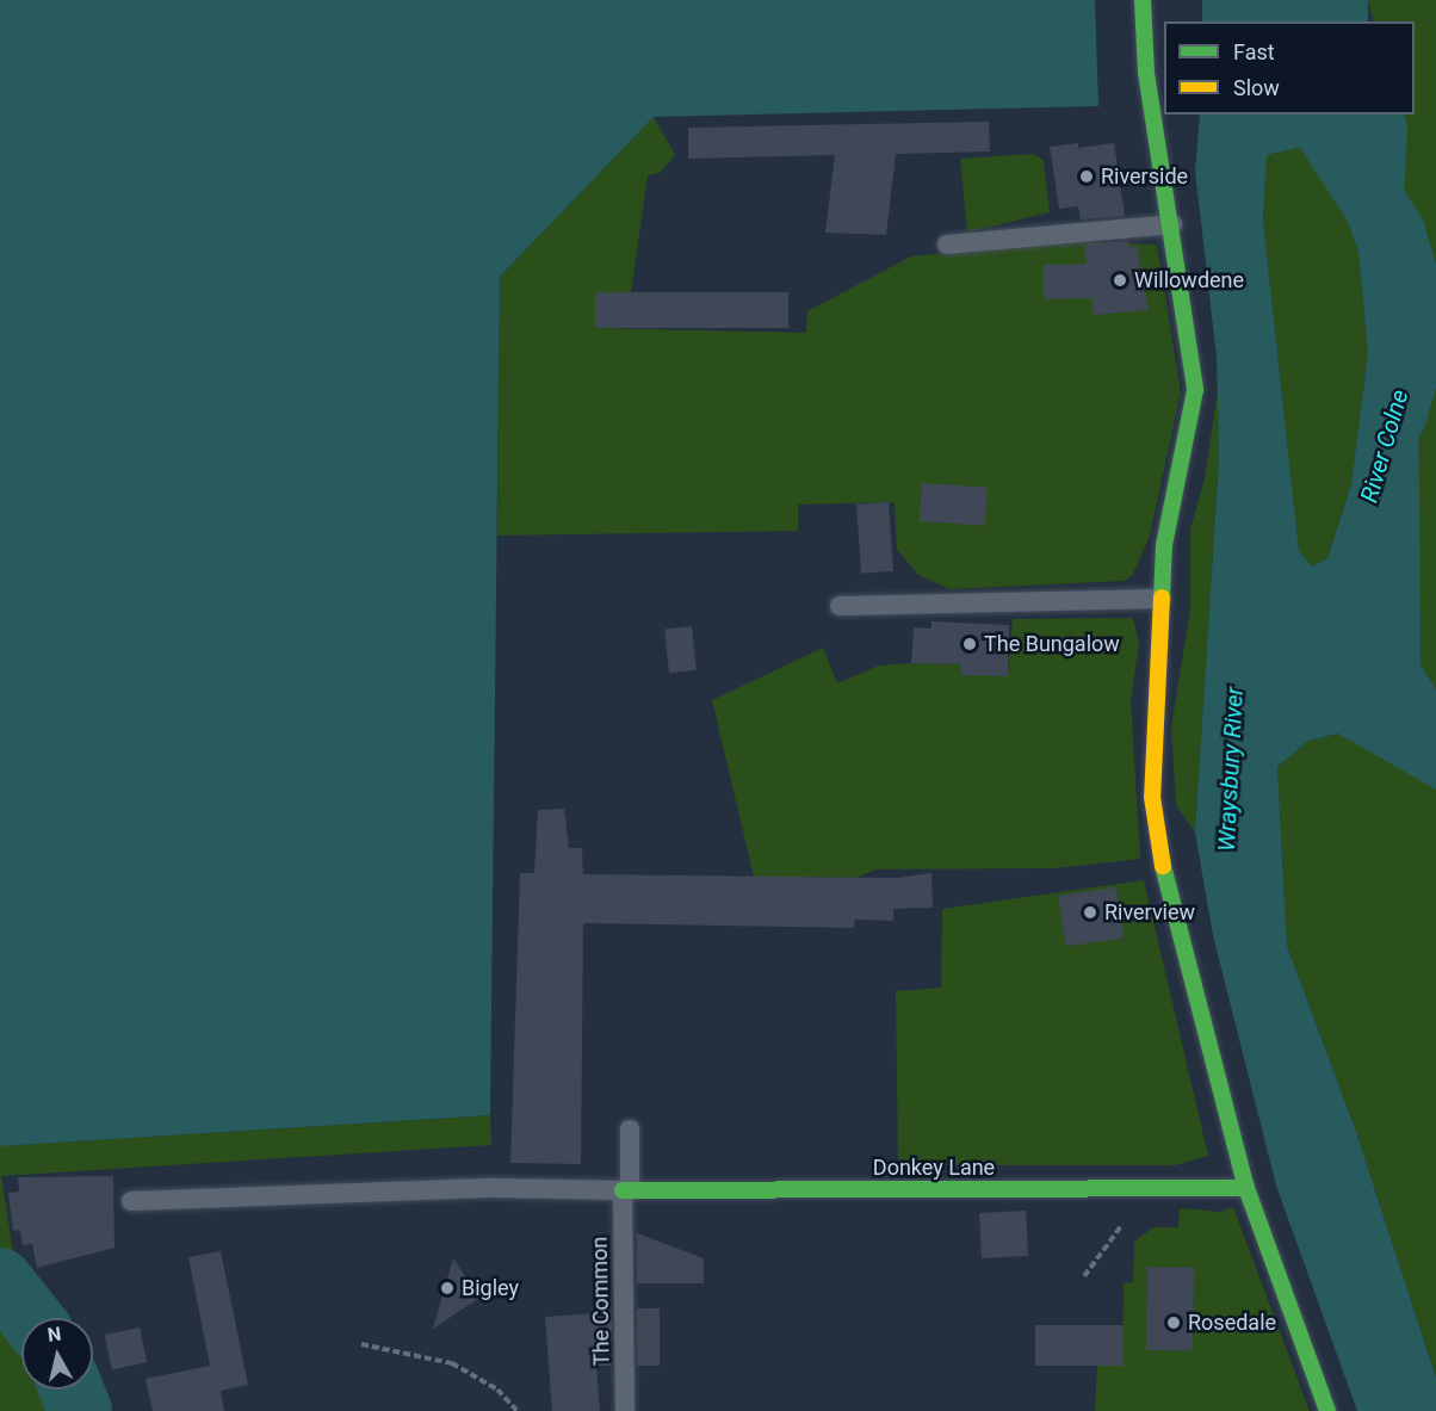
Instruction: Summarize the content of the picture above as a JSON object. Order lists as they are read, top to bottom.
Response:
{
  "streets": {
    "street": ["Donkey Lane"],
    "lane": ["The Common"]
  },
  "crossings": [
    ["Donkey Lane", "The Common"]
  ],
  "water": ["River Colne", "Wraysbury River"],
  "places": [
    "Riverside",
    "Willowdene",
    "The Bungalow",
    "Riverview",
    "Bigley",
    "Rosedale"
  ],
  "legend": ["Fast", "Slow"],
  "north": "top"
}
